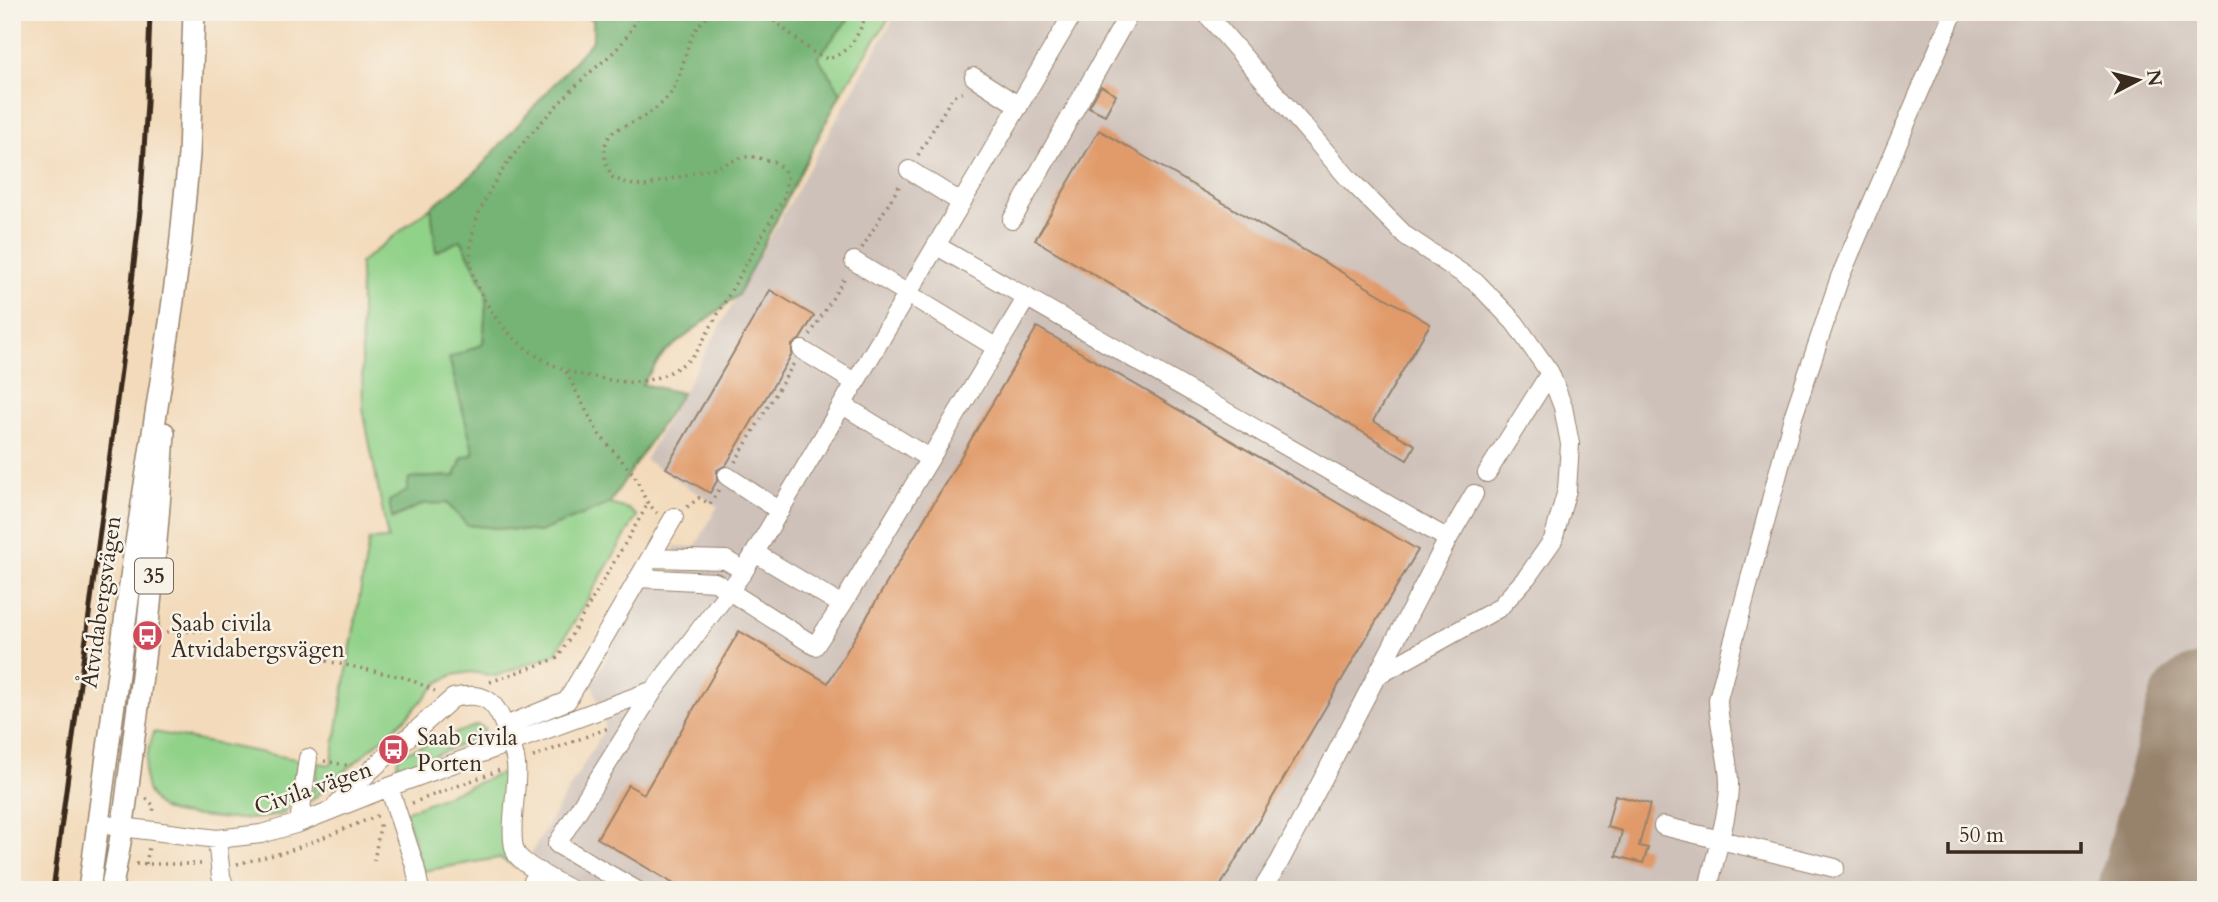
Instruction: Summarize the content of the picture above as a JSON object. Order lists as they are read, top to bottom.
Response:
{
  "streets": {
    "main road": ["35", "Åtvidabergsvägen"],
    "street": ["Civila vägen"]
  },
  "crossings": [
    ["Åtvidabergsvägen", "Civila vägen"]
  ],
  "places": {
    "bus stop": ["Saab civila Åtvidabergsvägen", "Saab civila Porten"]
  },
  "scale_bar": "50 m",
  "north": "right"
}
